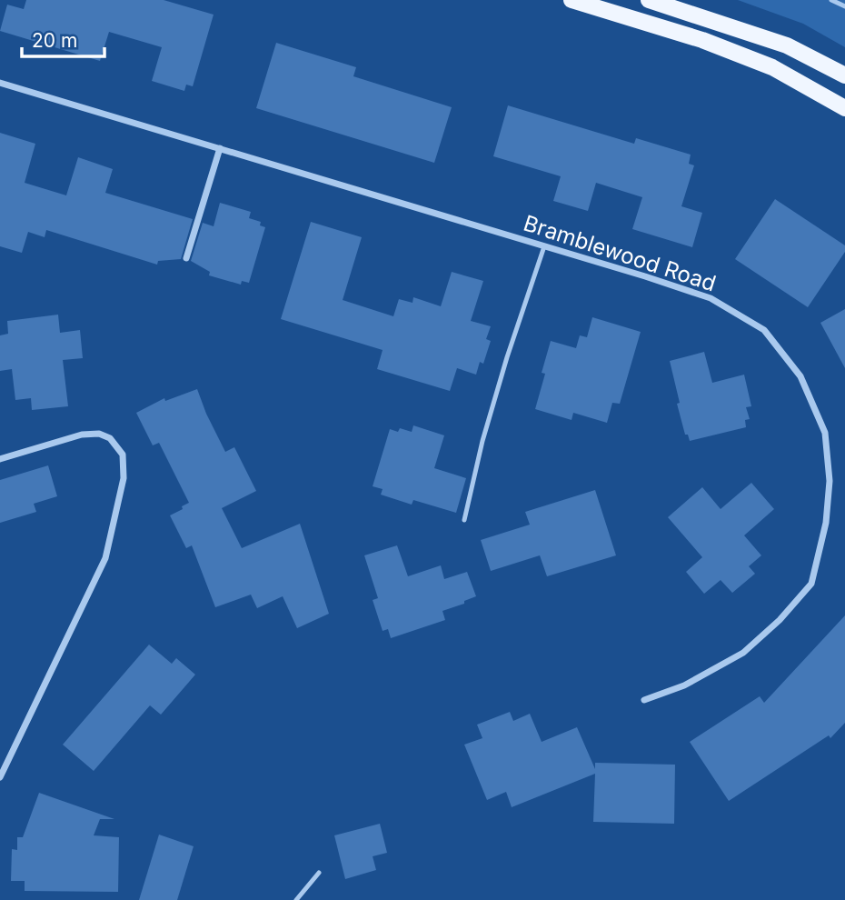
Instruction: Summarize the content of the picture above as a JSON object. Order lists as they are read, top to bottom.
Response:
{
  "streets": {
    "street": ["Bramblewood Road"]
  },
  "scale_bar": "20 m"
}
